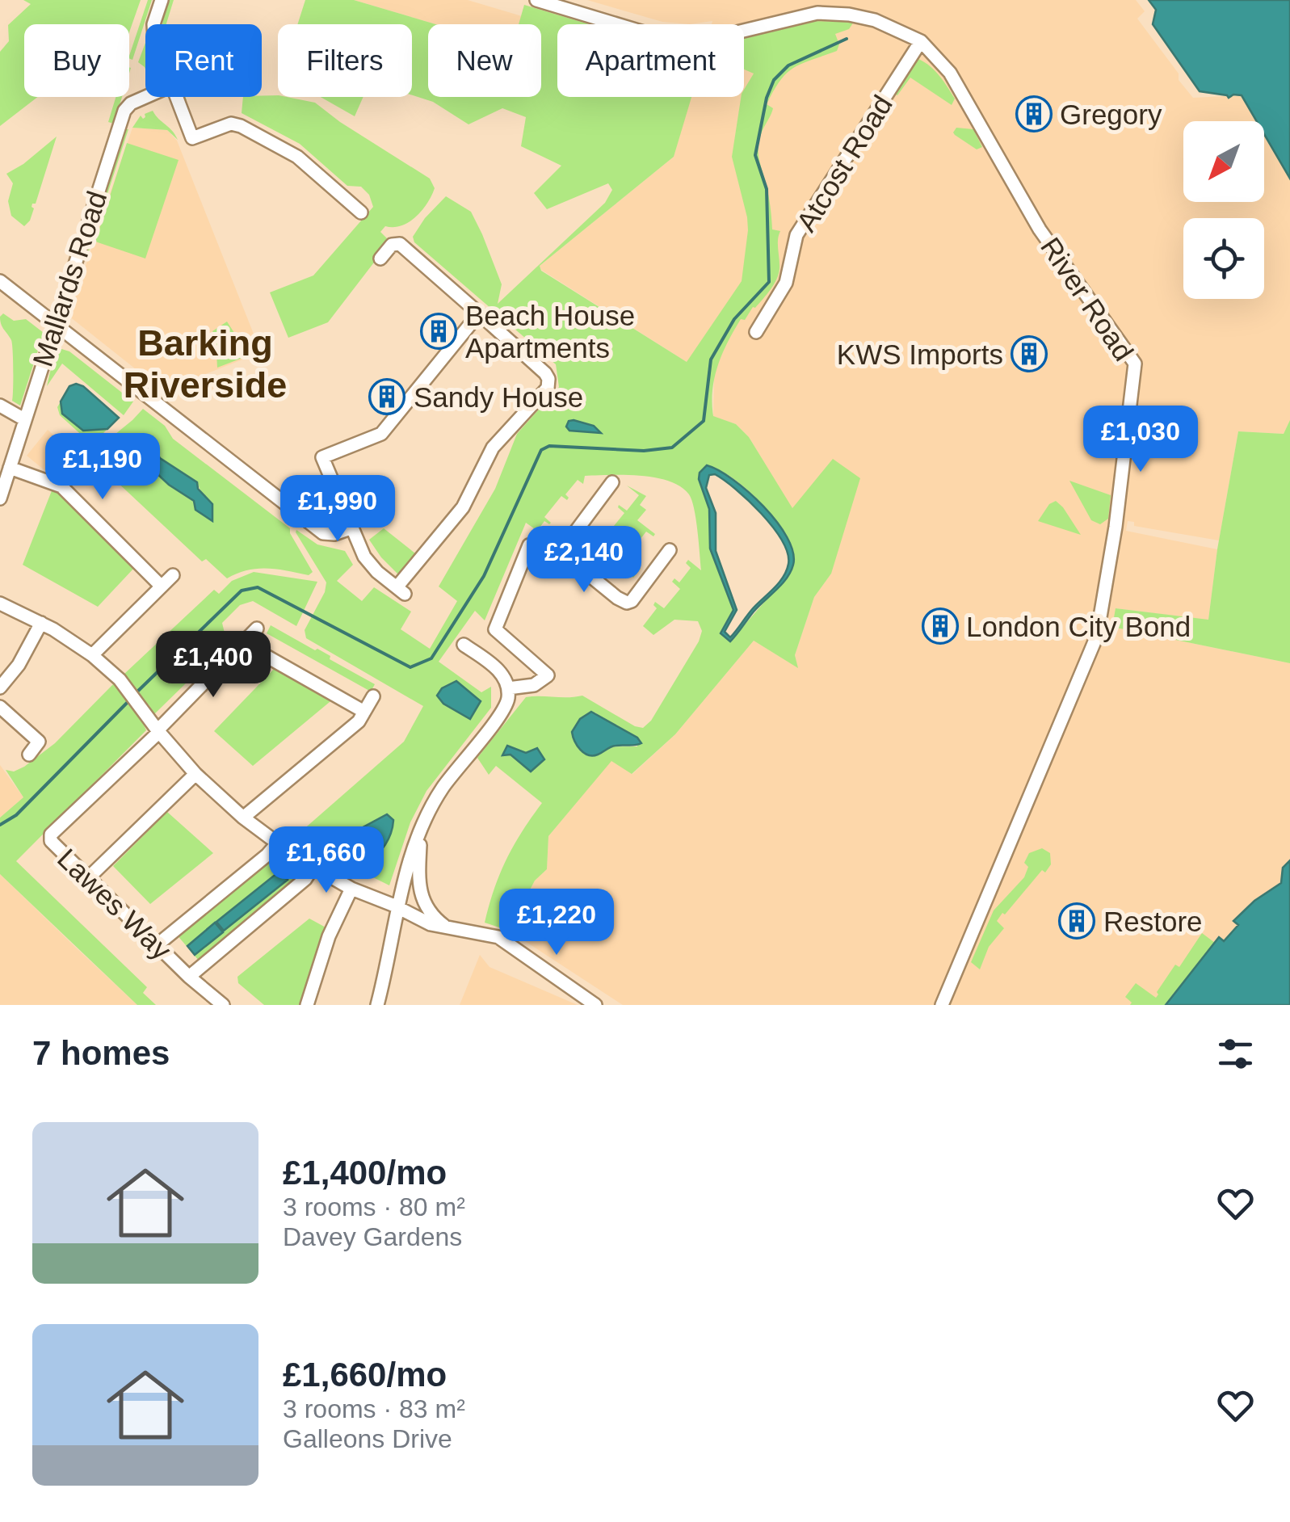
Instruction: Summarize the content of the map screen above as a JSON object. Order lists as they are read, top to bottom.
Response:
{
  "streets": {
    "street": [
      "Atcost Road",
      "Mallards Road",
      "River Road",
      "Lawes Way"
    ]
  },
  "crossings": [
    ["Atcost Road", "River Road"]
  ],
  "districts": ["Barking Riverside"],
  "places": {
    "building": [
      "Gregory",
      "Beach House Apartments",
      "KWS Imports",
      "Sandy House",
      "London City Bond",
      "Restore"
    ]
  },
  "north": "bottom left",
  "page": {
    "chip": [
      "Buy",
      "Rent",
      "Filters",
      "New",
      "Apartment"
    ],
    "price": [
      "£1,030",
      "£1,190",
      "£1,990",
      "£2,140",
      "£1,400",
      "£1,660",
      "£1,220"
    ],
    "heading": "7 homes",
    "list": [
      {
        "name": "£1,400/mo",
        "note": "3 rooms · 80 m² · Davey Gardens"
      },
      {
        "name": "£1,660/mo",
        "note": "3 rooms · 83 m² · Galleons Drive"
      }
    ]
  }
}
